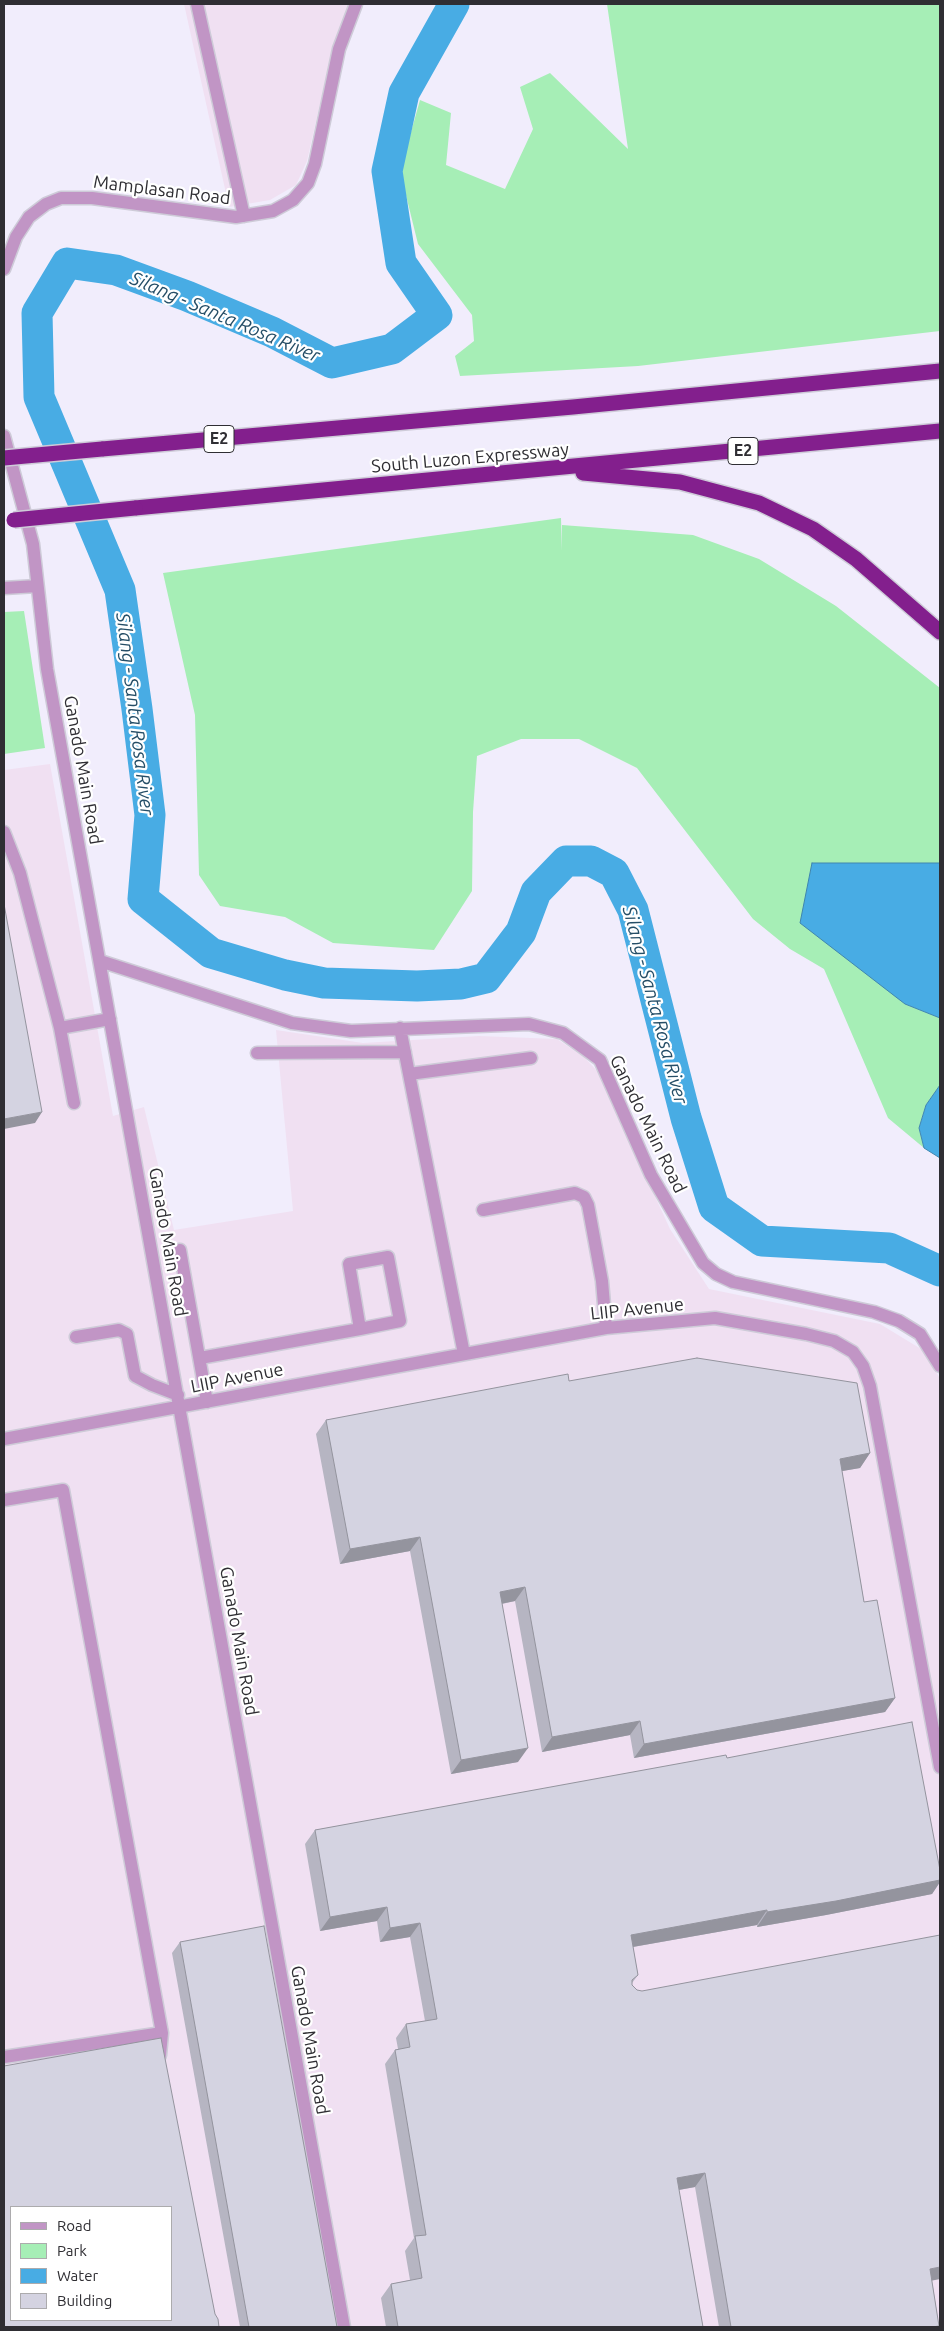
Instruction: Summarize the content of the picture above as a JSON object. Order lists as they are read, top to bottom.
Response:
{
  "streets": {
    "highway": ["E2", "South Luzon Expressway"],
    "street": ["Mamplasan Road", "Ganado Main Road", "LIIP Avenue"]
  },
  "crossings": [
    ["Ganado Main Road", "LIIP Avenue"]
  ],
  "water": ["Silang - Santa Rosa River"],
  "legend": [
    "Road",
    "Park",
    "Water",
    "Building"
  ]
}
